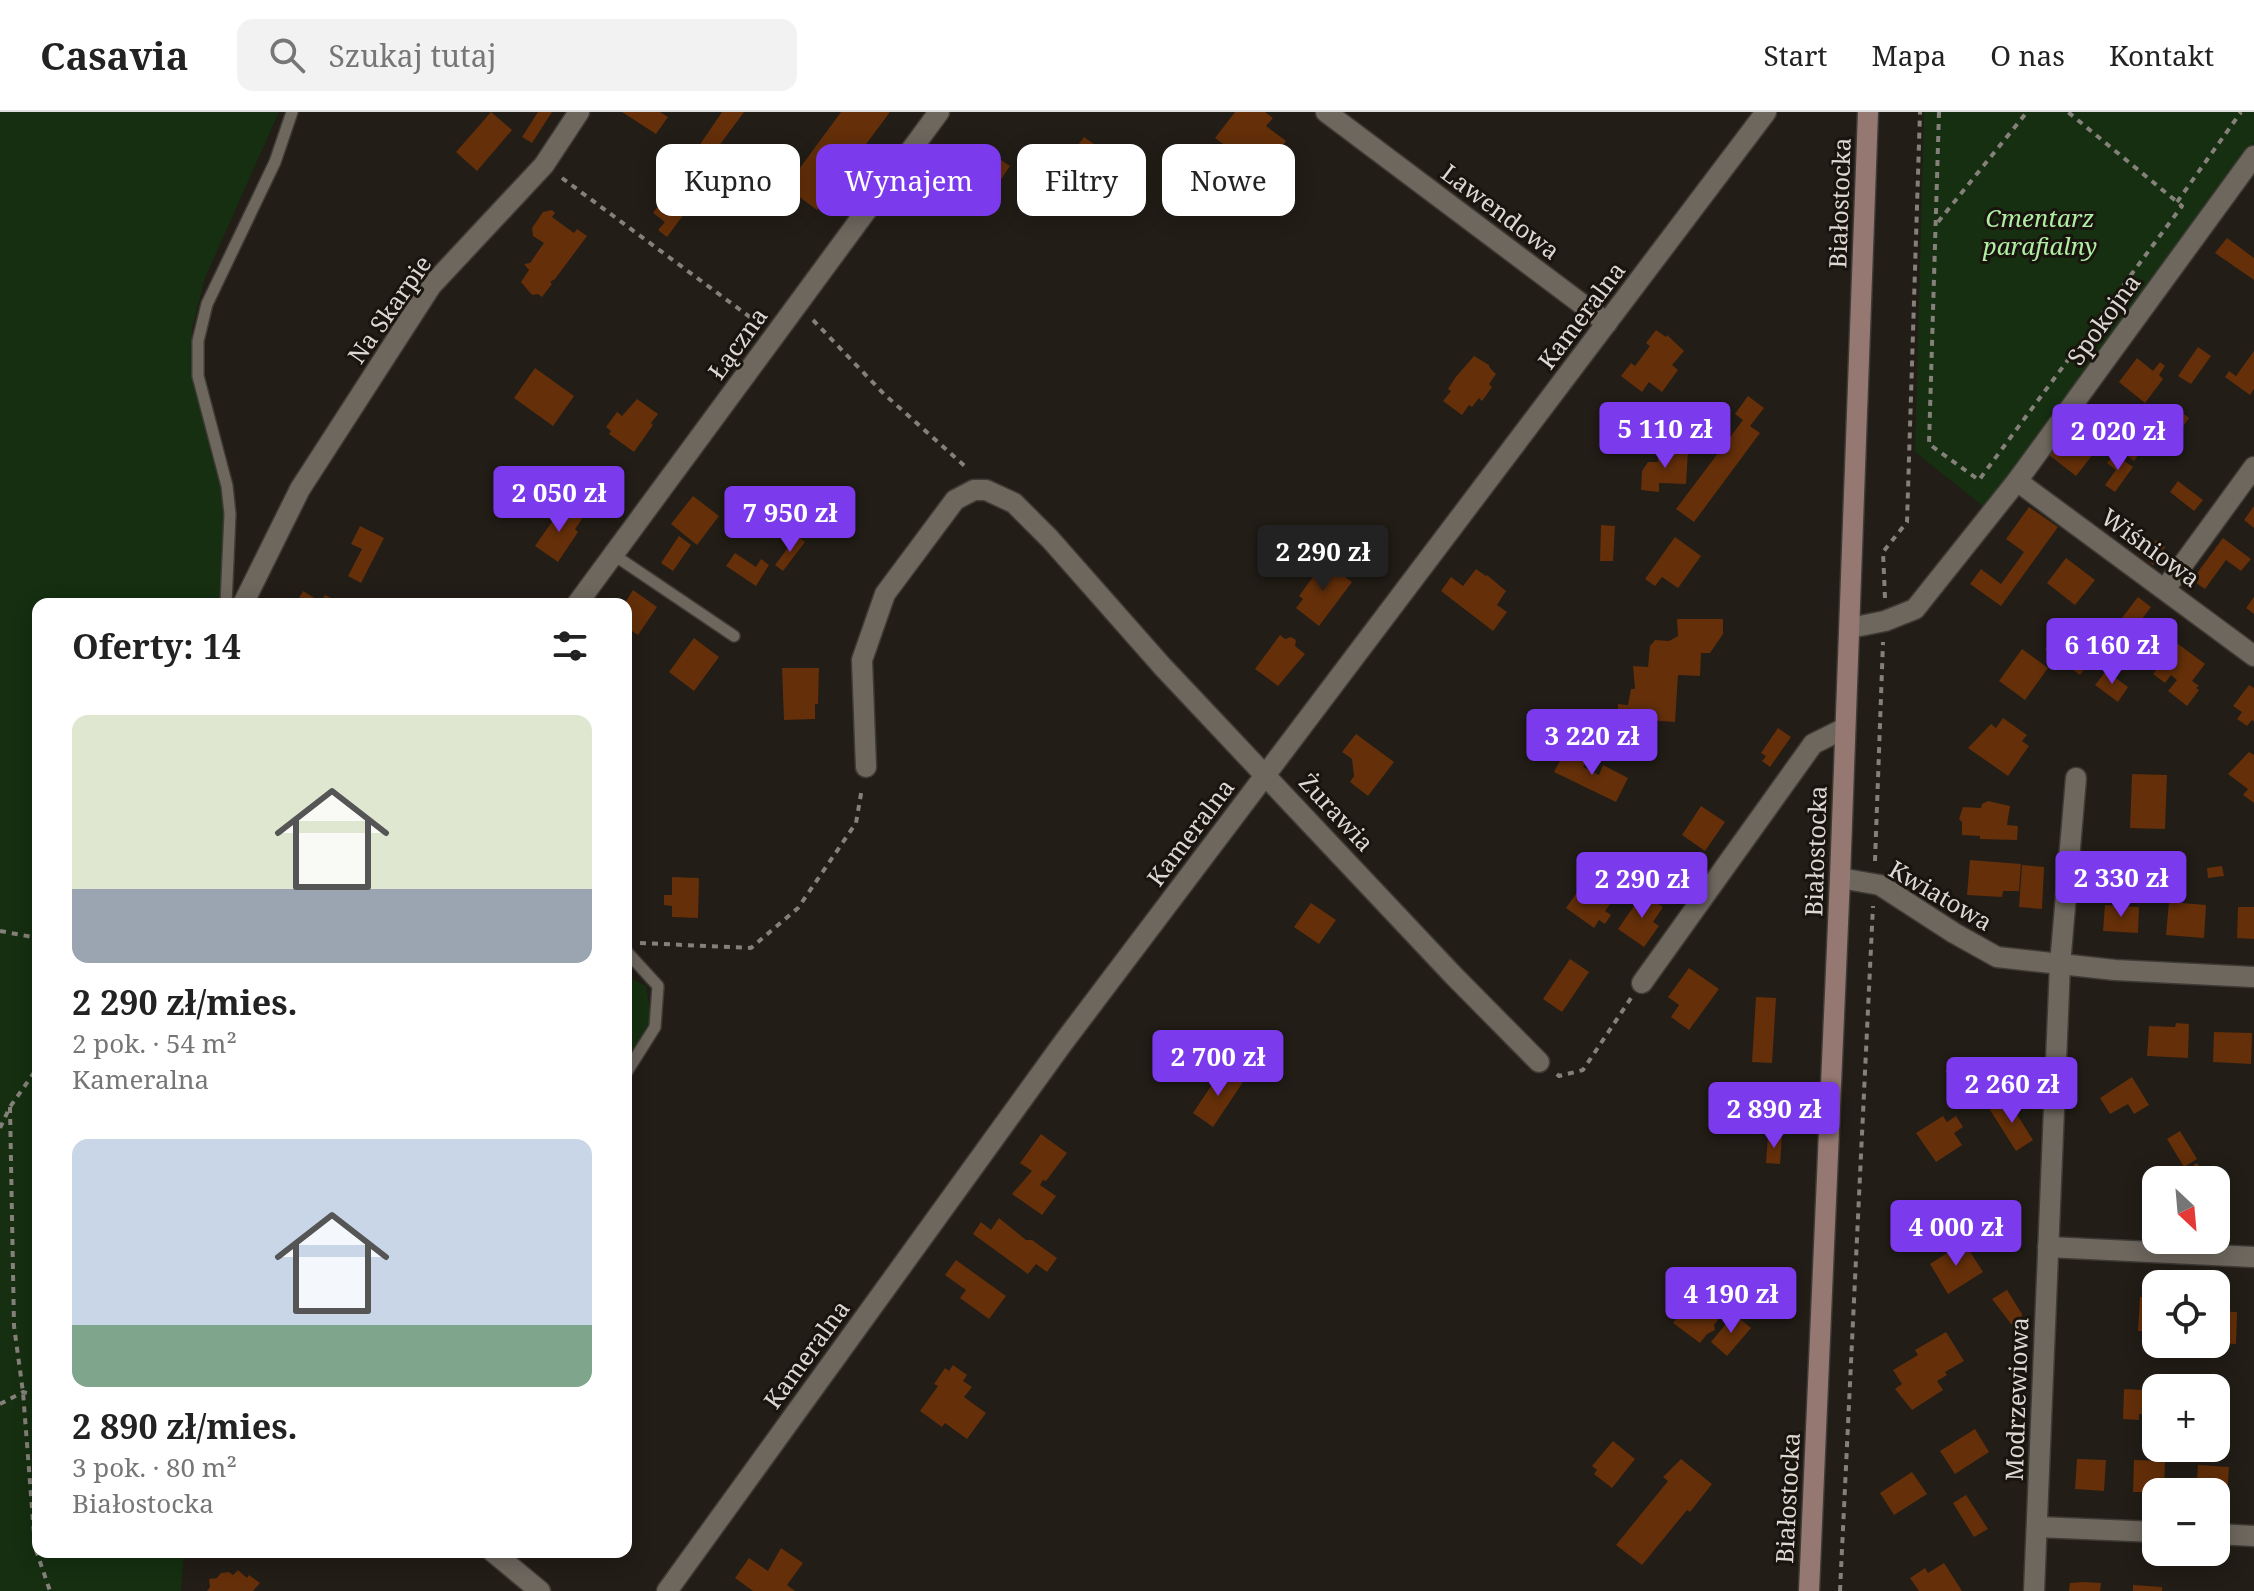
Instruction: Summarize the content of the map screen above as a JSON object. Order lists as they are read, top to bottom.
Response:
{
  "streets": {
    "street": [
      "Białostocka",
      "Lawendowa",
      "Na Skarpie",
      "Kameralna",
      "Spokojna",
      "Łączna",
      "Wiśniowa",
      "Żurawia",
      "Kwiatowa",
      "Modrzewiowa"
    ]
  },
  "crossings": [
    ["Białostocka", "Spokojna"],
    ["Białostocka", "Kwiatowa"],
    ["Lawendowa", "Kameralna"],
    ["Kameralna", "Żurawia"],
    ["Spokojna", "Wiśniowa"],
    ["Kwiatowa", "Modrzewiowa"]
  ],
  "parks": ["Cmentarz parafialny"],
  "north": "bottom right",
  "page": {
    "header": "Casavia",
    "search": "Szukaj tutaj",
    "nav": [
      "Start",
      "Mapa",
      "O nas",
      "Kontakt"
    ],
    "chip": [
      "Kupno",
      "Wynajem",
      "Filtry",
      "Nowe"
    ],
    "price": [
      "5 110 zł",
      "2 020 zł",
      "2 050 zł",
      "7 950 zł",
      "2 290 zł",
      "6 160 zł",
      "3 220 zł",
      "2 330 zł",
      "2 290 zł",
      "2 700 zł",
      "2 260 zł",
      "2 890 zł",
      "4 000 zł",
      "4 190 zł"
    ],
    "heading": "Oferty: 14",
    "list": [
      {
        "name": "2 290 zł/mies.",
        "note": "2 pok. · 54 m² · Kameralna"
      },
      {
        "name": "2 890 zł/mies.",
        "note": "3 pok. · 80 m² · Białostocka"
      }
    ],
    "map_buttons": ["+", "−"]
  }
}
